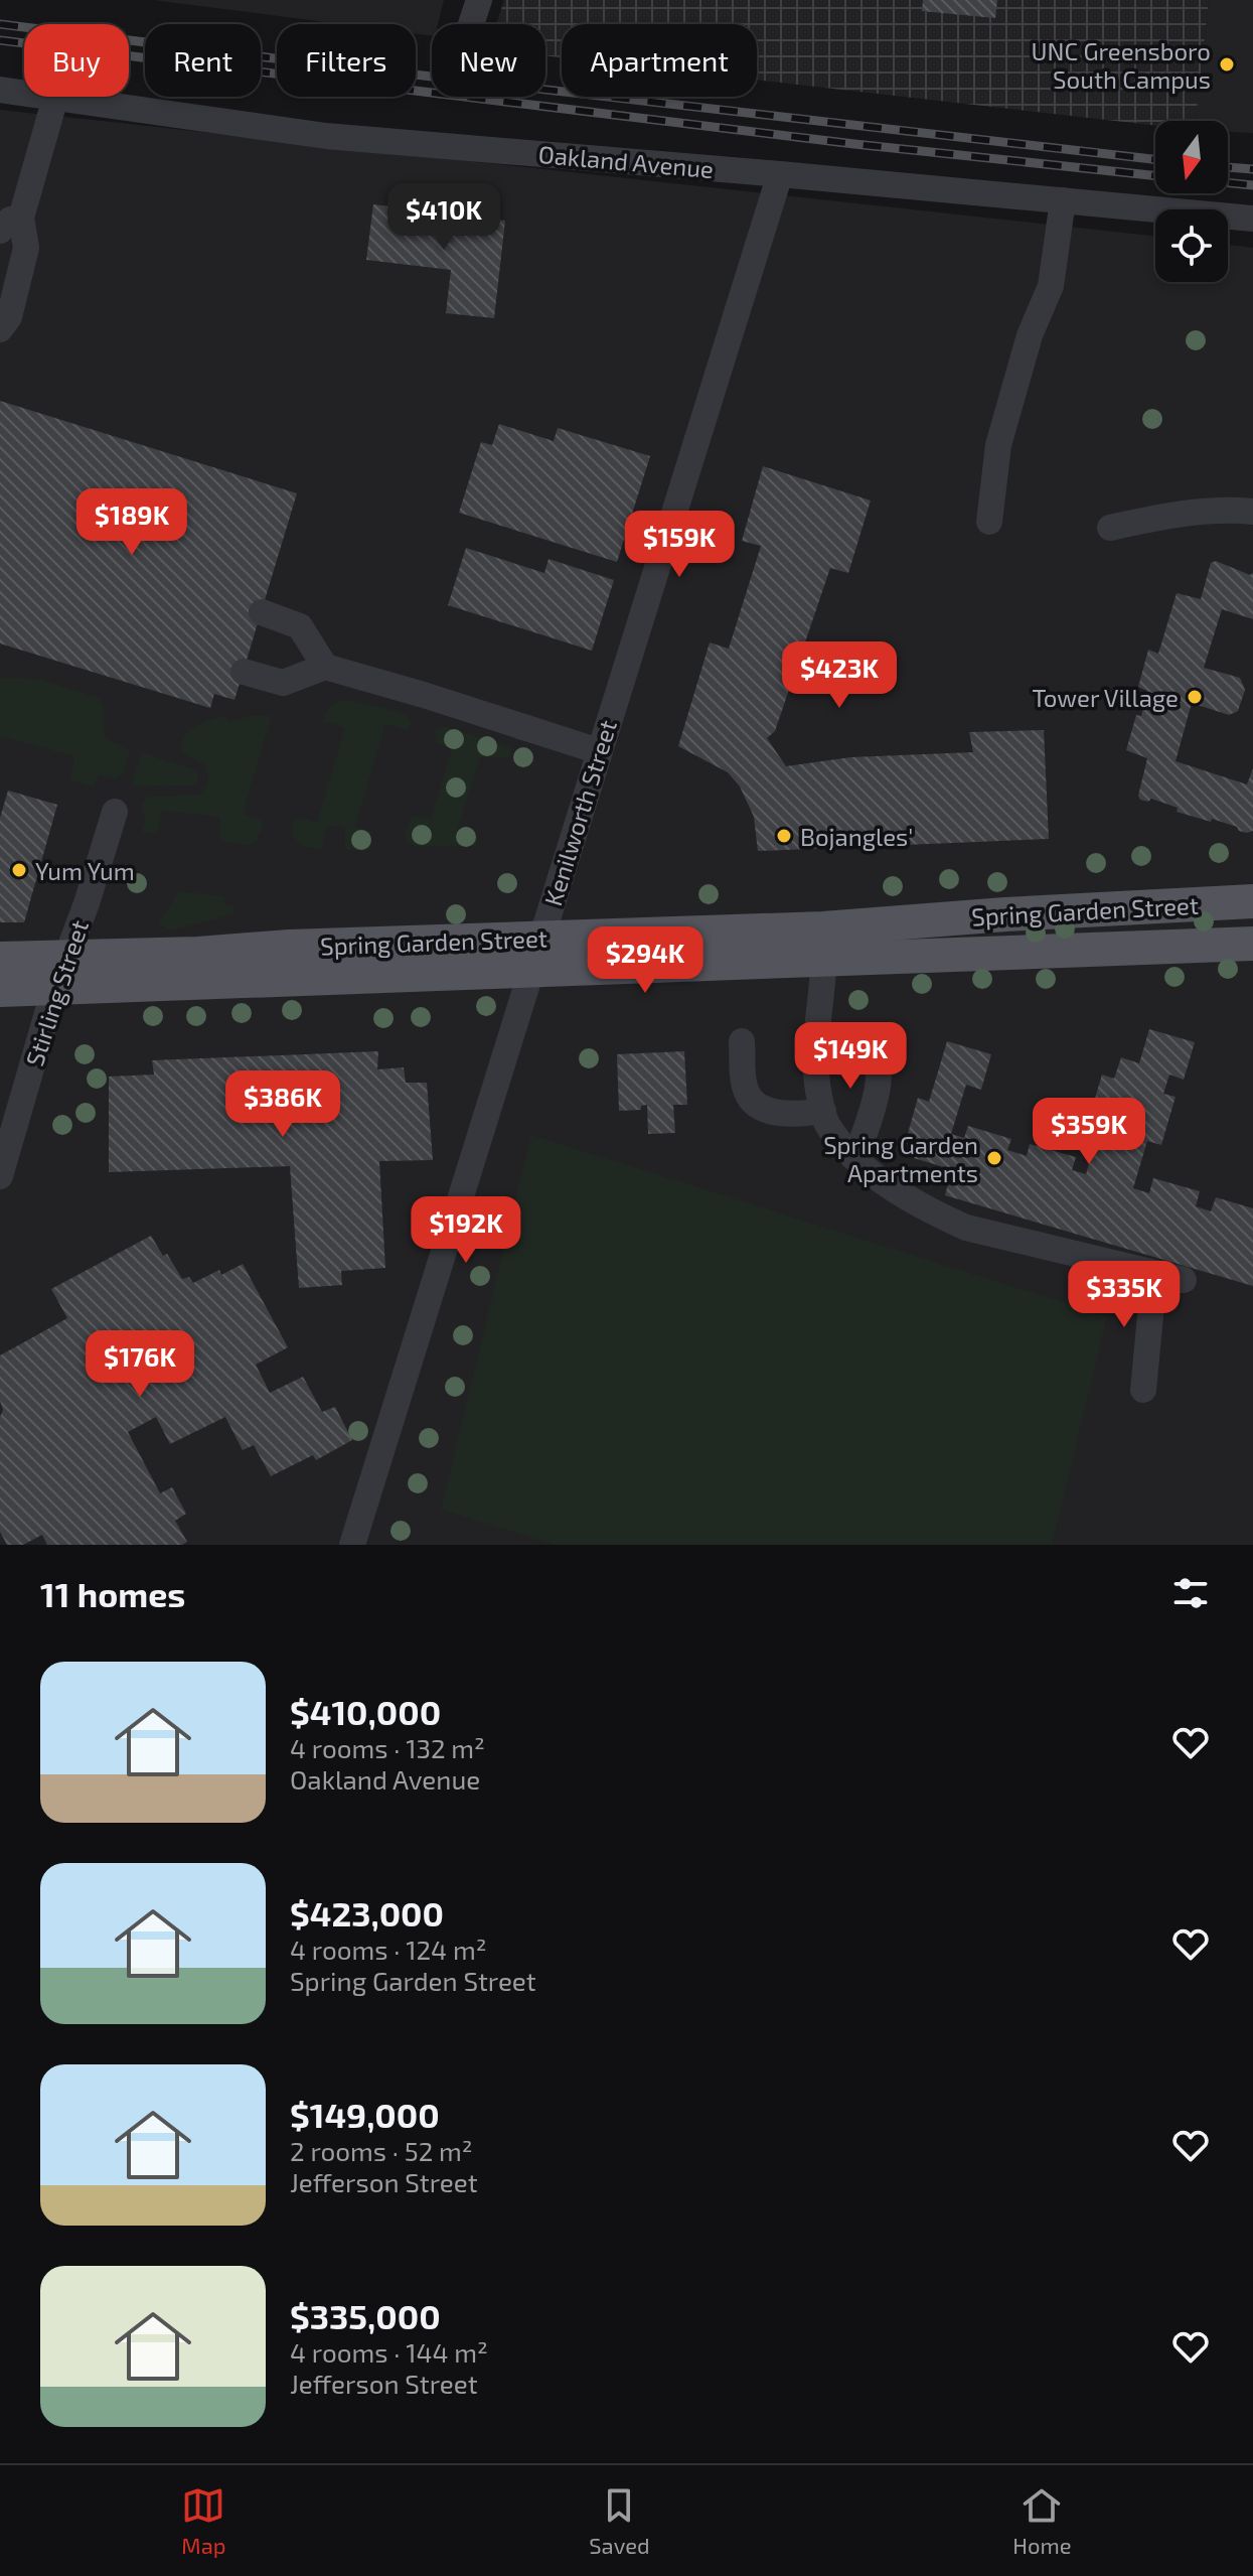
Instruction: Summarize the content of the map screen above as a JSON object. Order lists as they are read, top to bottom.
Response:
{
  "streets": {
    "main road": ["Spring Garden Street"],
    "street": ["Oakland Avenue", "Kenilworth Street", "Stirling Street"]
  },
  "crossings": [
    ["Oakland Avenue", "Kenilworth Street"],
    ["Kenilworth Street", "Spring Garden Street"],
    ["Spring Garden Street", "Stirling Street"]
  ],
  "places": [
    "UNC Greensboro South Campus",
    "Tower Village",
    "Bojangles'",
    "Yum Yum",
    "Spring Garden Apartments"
  ],
  "north": "bottom",
  "page": {
    "chip": [
      "Buy",
      "Rent",
      "Filters",
      "New",
      "Apartment"
    ],
    "price": [
      "$410K",
      "$189K",
      "$159K",
      "$423K",
      "$294K",
      "$149K",
      "$386K",
      "$359K",
      "$192K",
      "$335K",
      "$176K"
    ],
    "heading": "11 homes",
    "list": [
      {
        "name": "$410,000",
        "note": "4 rooms · 132 m² · Oakland Avenue"
      },
      {
        "name": "$423,000",
        "note": "4 rooms · 124 m² · Spring Garden Street"
      },
      {
        "name": "$149,000",
        "note": "2 rooms · 52 m² · Jefferson Street"
      },
      {
        "name": "$335,000",
        "note": "4 rooms · 144 m² · Jefferson Street"
      }
    ],
    "tabs": ["Map", "Saved", "Home"]
  }
}
